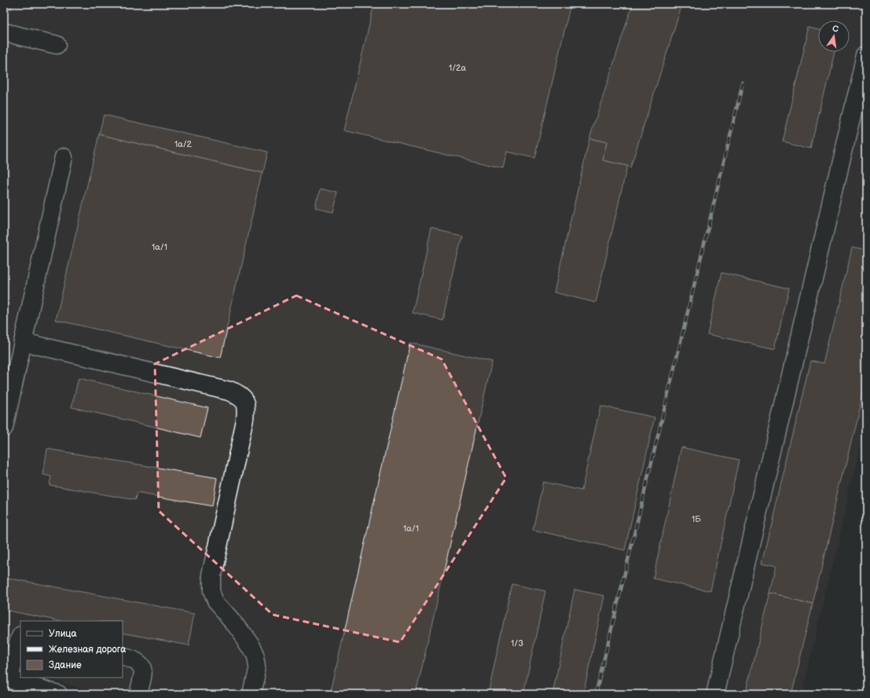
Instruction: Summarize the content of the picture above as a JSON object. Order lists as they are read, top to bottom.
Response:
{
  "house_numbers": [
    "1/2а",
    "1а/2",
    "1а/1",
    "1Б",
    "1а/1",
    "1/3"
  ],
  "legend": ["Улица", "Железная дорога", "Здание"],
  "north": "top"
}
